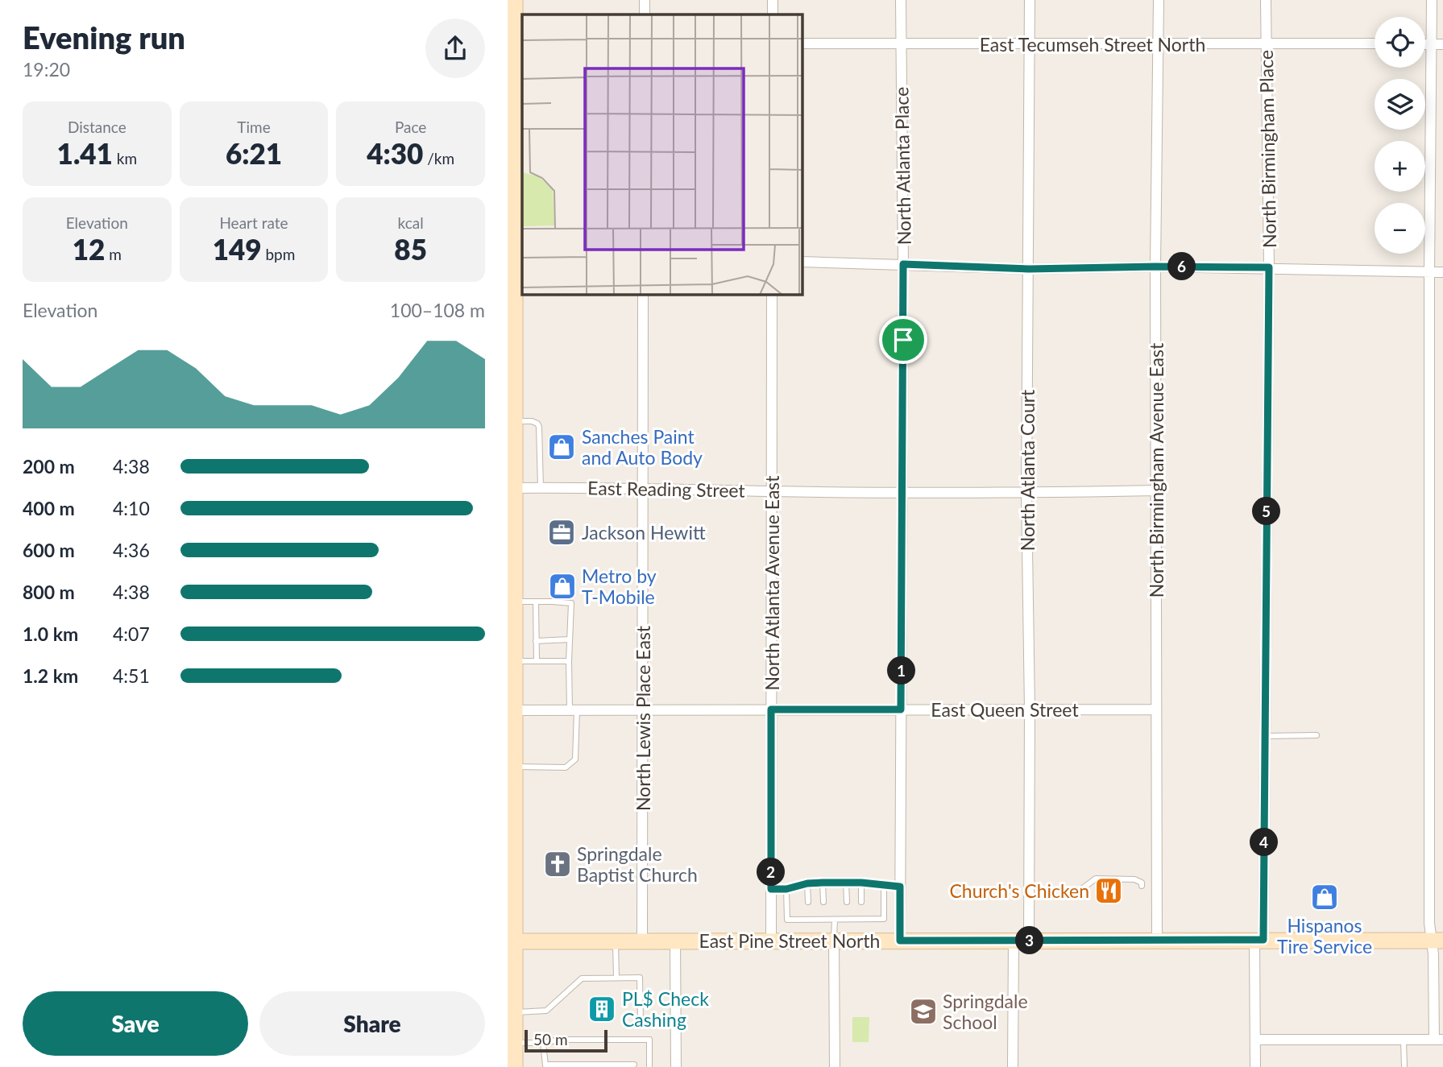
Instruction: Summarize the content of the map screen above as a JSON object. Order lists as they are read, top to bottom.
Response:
{
  "streets": {
    "main road": ["East Pine Street North"],
    "street": [
      "East Tecumseh Street North",
      "North Birmingham Place",
      "North Atlanta Place",
      "North Atlanta Court",
      "North Birmingham Avenue East",
      "East Reading Street",
      "North Atlanta Avenue East",
      "East Queen Street",
      "North Lewis Place East"
    ]
  },
  "crossings": [
    ["East Tecumseh Street North", "North Birmingham Place"],
    ["East Tecumseh Street North", "North Atlanta Place"],
    ["East Tecumseh Street North", "North Atlanta Court"],
    ["East Tecumseh Street North", "North Birmingham Avenue East"],
    ["North Birmingham Place", "East Pine Street North"],
    ["North Atlanta Place", "East Reading Street"],
    ["North Atlanta Place", "East Queen Street"],
    ["North Atlanta Place", "East Pine Street North"],
    ["North Atlanta Court", "East Reading Street"],
    ["North Atlanta Court", "East Queen Street"],
    ["North Atlanta Court", "East Pine Street North"],
    ["North Birmingham Avenue East", "East Reading Street"],
    ["North Birmingham Avenue East", "East Queen Street"],
    ["North Birmingham Avenue East", "East Pine Street North"],
    ["East Reading Street", "North Atlanta Avenue East"],
    ["East Reading Street", "North Lewis Place East"],
    ["North Atlanta Avenue East", "East Queen Street"],
    ["North Atlanta Avenue East", "East Pine Street North"],
    ["East Queen Street", "North Lewis Place East"],
    ["North Lewis Place East", "East Pine Street North"]
  ],
  "places": {
    "shop": ["Sanches Paint and Auto Body", "Metro by T-Mobile", "Hispanos Tire Service"],
    "office": ["Jackson Hewitt"],
    "church": ["Springdale Baptist Church"],
    "restaurant": ["Church's Chicken"],
    "building": ["PL$ Check Cashing"],
    "school or university": ["Springdale School"]
  },
  "scale_bar": "50 m",
  "page": {
    "heading": ["Evening run", "19:20"],
    "map_buttons": ["+", "−"],
    "stats": [
      ["Distance", "1.41 km"],
      ["Time", "6:21"],
      ["Pace", "4:30 /km"],
      ["Elevation", "12 m"],
      ["Heart rate", "149 bpm"],
      ["kcal", "85"]
    ],
    "pins": [
      "6",
      "5",
      "1",
      "4",
      "2",
      "3"
    ],
    "chart": ["Elevation", "100–108 m"],
    "list": [
      {
        "name": "200 m",
        "note": "4:38"
      },
      {
        "name": "400 m",
        "note": "4:10"
      },
      {
        "name": "600 m",
        "note": "4:36"
      },
      {
        "name": "800 m",
        "note": "4:38"
      },
      {
        "name": "1.0 km",
        "note": "4:07"
      },
      {
        "name": "1.2 km",
        "note": "4:51"
      }
    ],
    "buttons": ["Save", "Share"],
    "scale": "50 m"
  }
}
